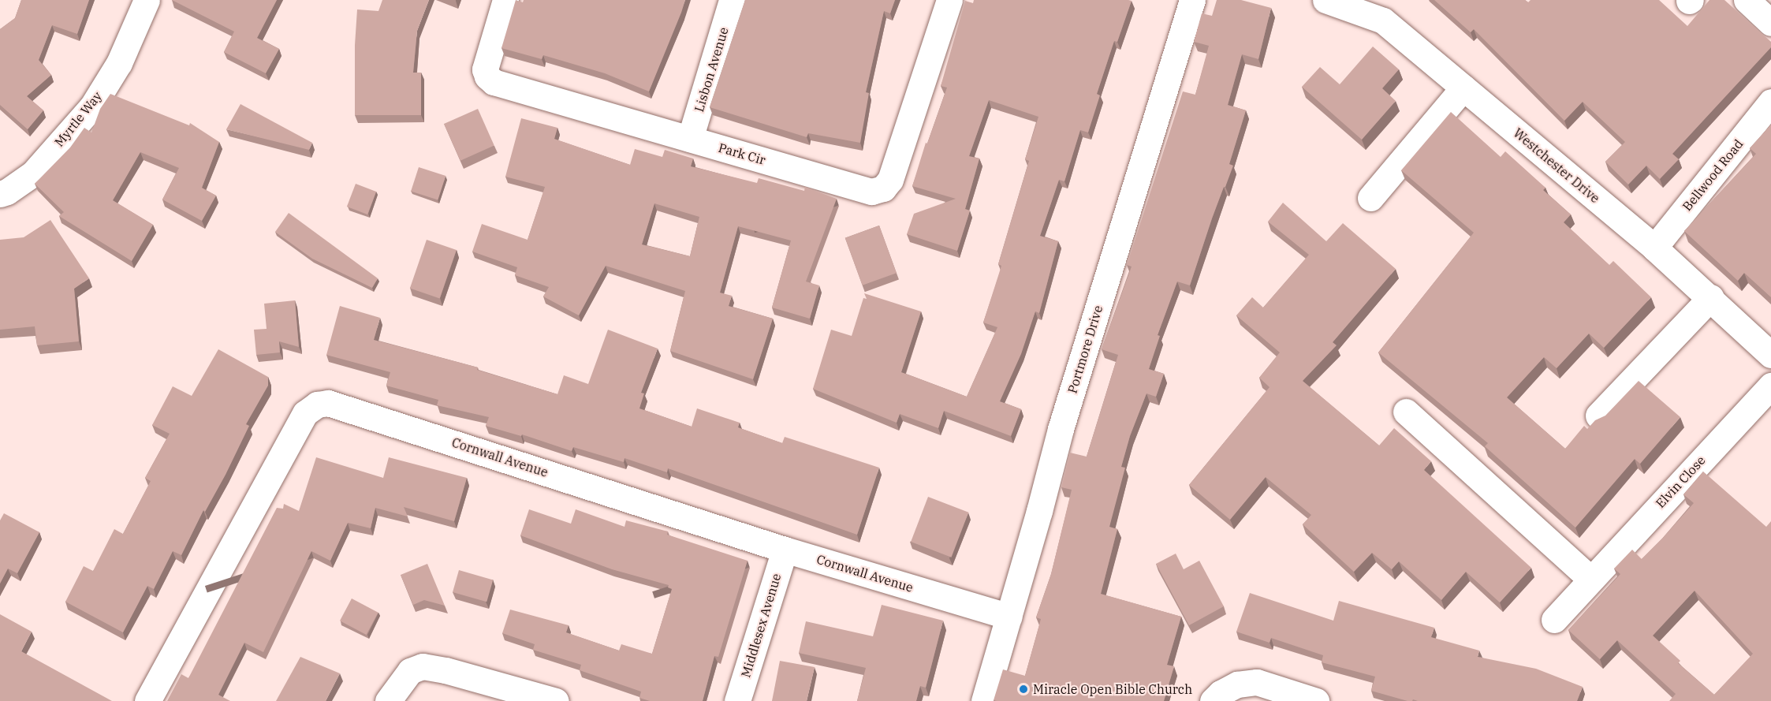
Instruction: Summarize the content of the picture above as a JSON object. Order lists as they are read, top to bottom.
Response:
{
  "streets": {
    "street": [
      "Lisbon Avenue",
      "Myrtle Way",
      "Park Cir",
      "Westchester Drive",
      "Bellwood Road",
      "Portmore Drive",
      "Cornwall Avenue",
      "Elvin Close",
      "Middlesex Avenue"
    ]
  },
  "crossings": [
    ["Lisbon Avenue", "Park Cir"],
    ["Westchester Drive", "Bellwood Road"],
    ["Portmore Drive", "Cornwall Avenue"],
    ["Cornwall Avenue", "Middlesex Avenue"]
  ],
  "places": ["Miracle Open Bible Church"]
}
